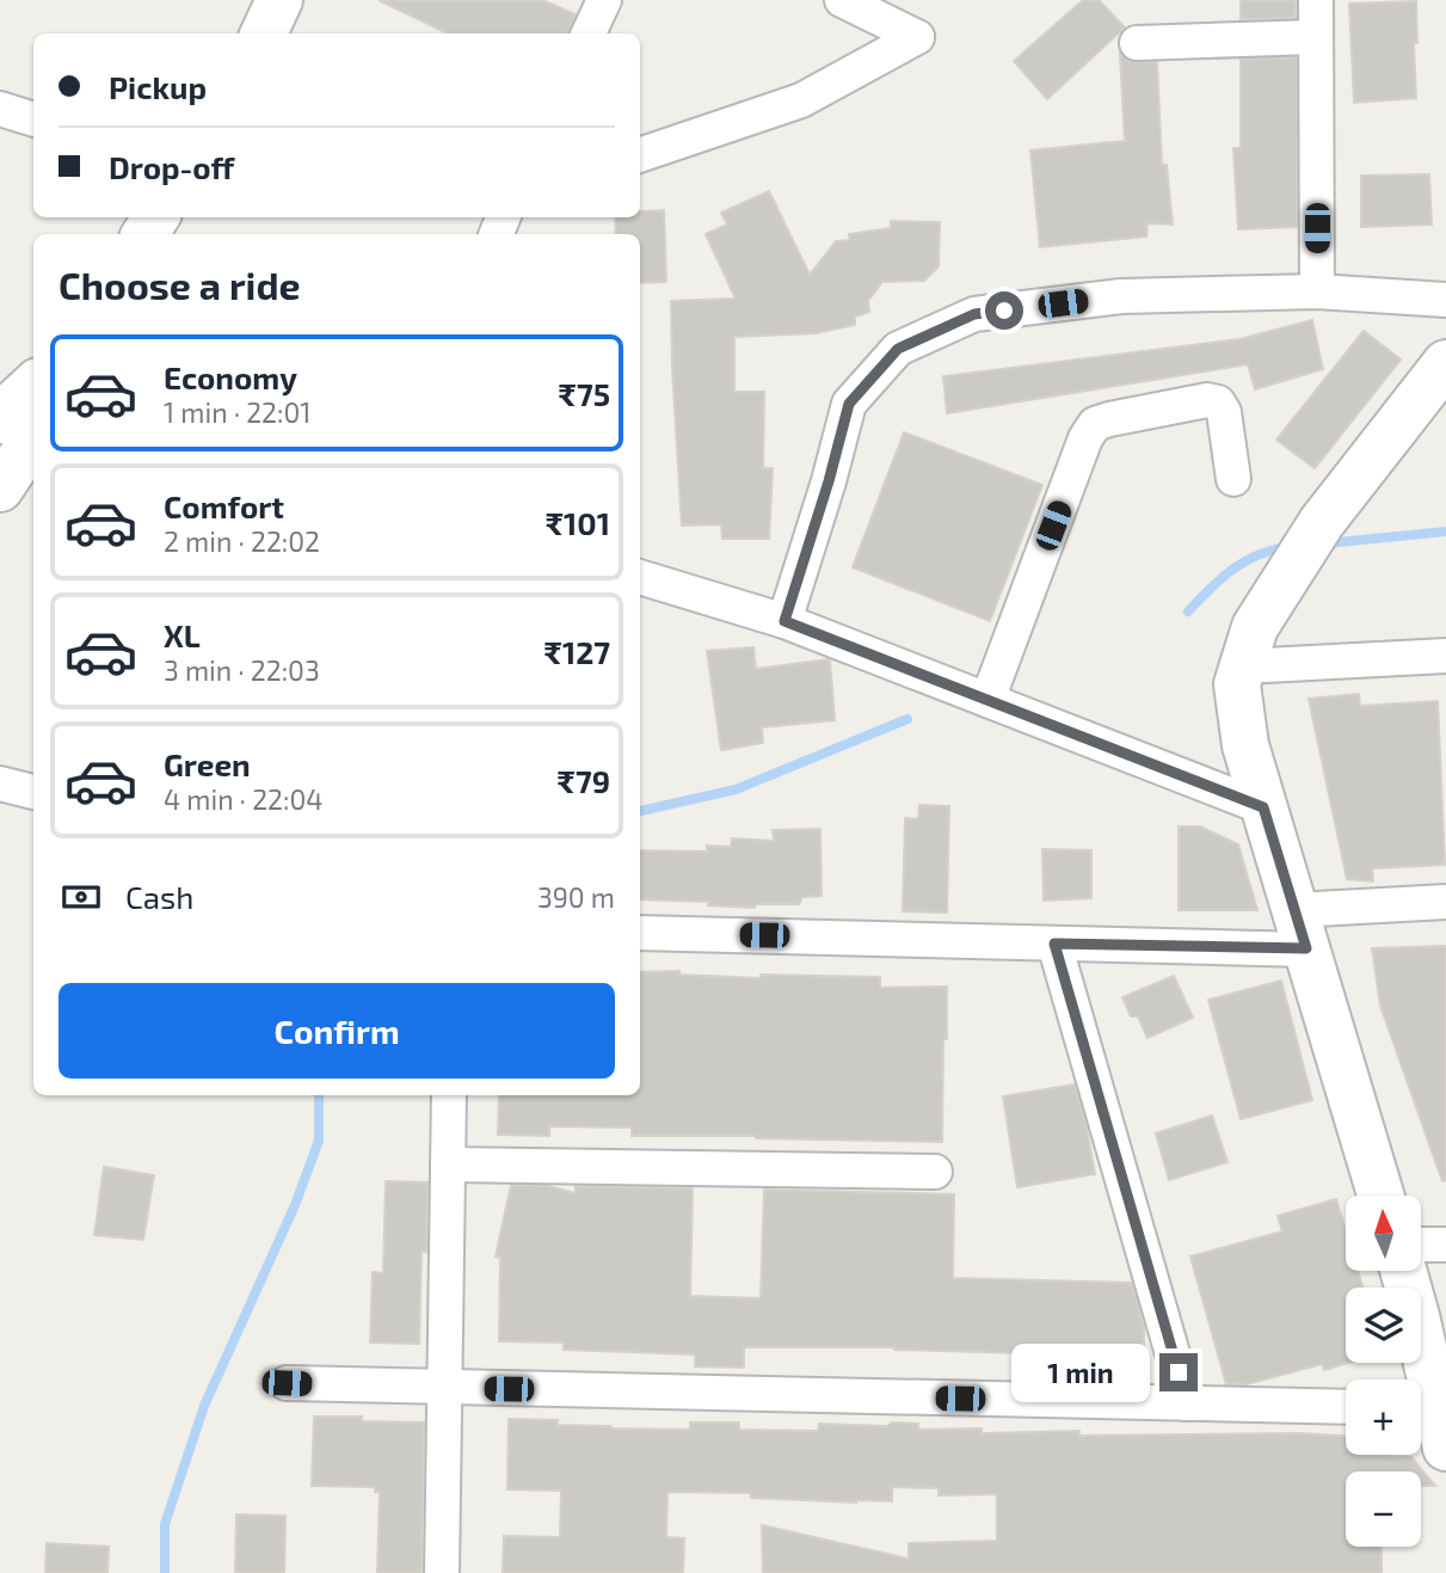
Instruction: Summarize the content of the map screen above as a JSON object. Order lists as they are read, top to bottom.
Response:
{
  "north": "top",
  "page": {
    "banner": ["Pickup", "Drop-off"],
    "heading": "Choose a ride",
    "list": [
      {
        "name": "Economy",
        "note": "1 min · 22:01",
        "value": "₹75"
      },
      {
        "name": "Comfort",
        "note": "2 min · 22:02",
        "value": "₹101"
      },
      {
        "name": "XL",
        "note": "3 min · 22:03",
        "value": "₹127"
      },
      {
        "name": "Green",
        "note": "4 min · 22:04",
        "value": "₹79"
      }
    ],
    "pay": ["Cash", "390 m"],
    "buttons": "Confirm",
    "map_buttons": ["+", "−"],
    "bubble": "1 min"
  }
}
